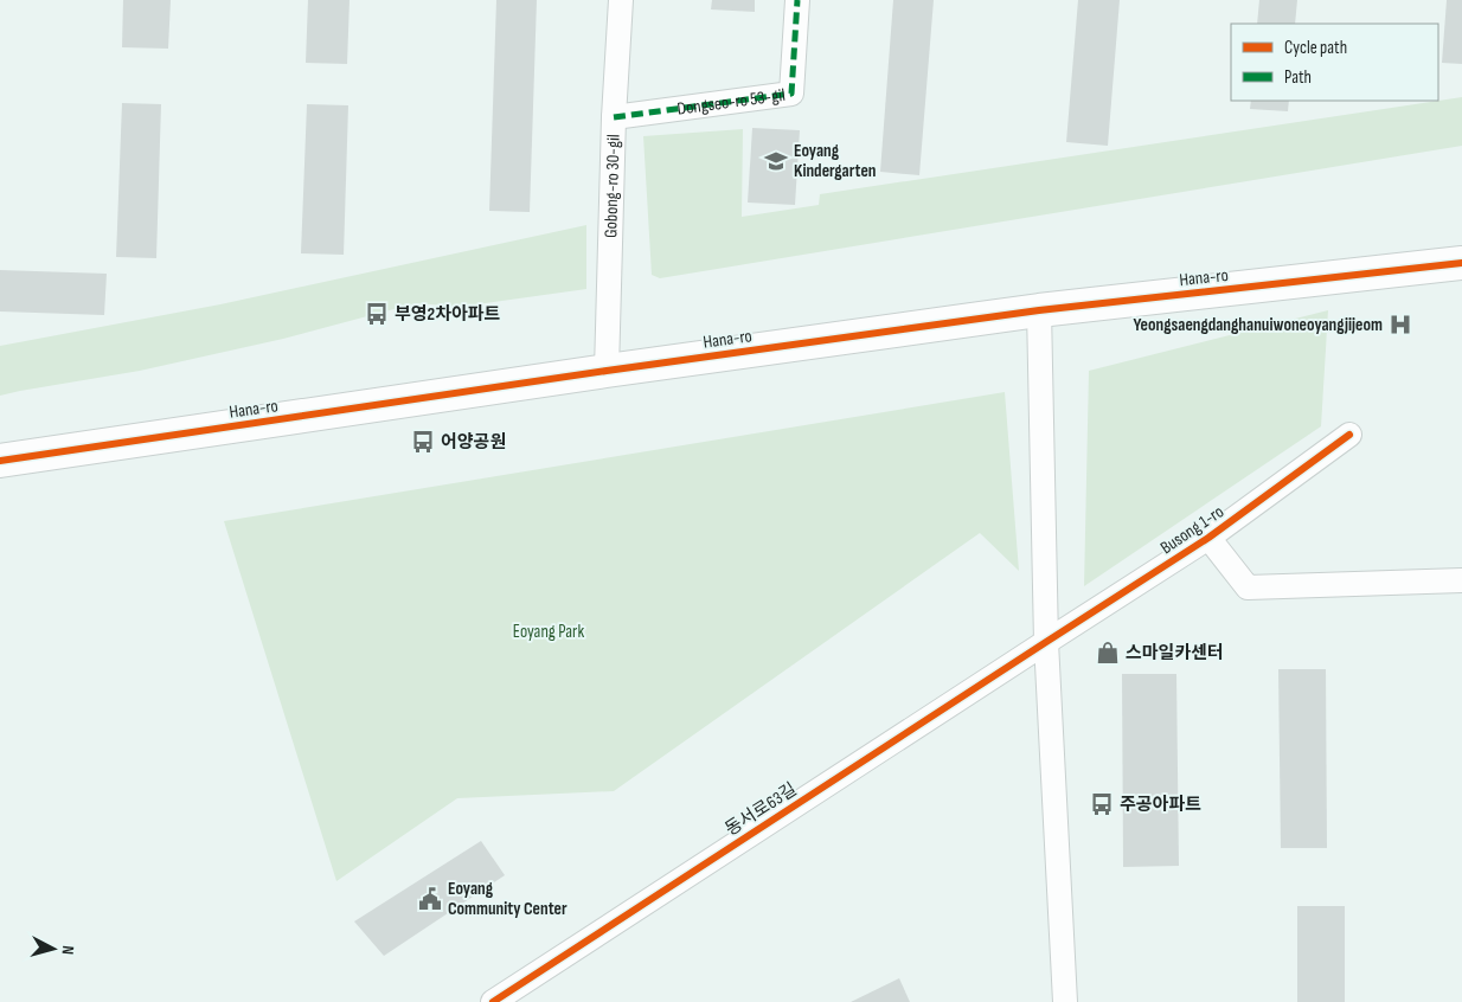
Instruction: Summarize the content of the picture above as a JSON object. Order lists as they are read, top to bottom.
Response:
{
  "streets": {
    "street": [
      "Dongseo-ro 53-gil",
      "Gobong-ro 30-gil",
      "Hana-ro",
      "Busong 1-ro",
      "동서로63길"
    ]
  },
  "crossings": [
    ["Dongseo-ro 53-gil", "Gobong-ro 30-gil"],
    ["Gobong-ro 30-gil", "Hana-ro"],
    ["Busong 1-ro", "동서로63길"]
  ],
  "parks": ["Eoyang Park"],
  "places": {
    "school or university": ["Eoyang Kindergarten"],
    "bus stop": ["부영2차아파트", "어양공원", "주공아파트"],
    "hospital": ["Yeongsaengdanghanuiwoneoyangjijeom"],
    "shop": ["스마일카센터"],
    "public building": ["Eoyang Community Center"]
  },
  "legend": ["Cycle path", "Path"],
  "north": "right"
}
